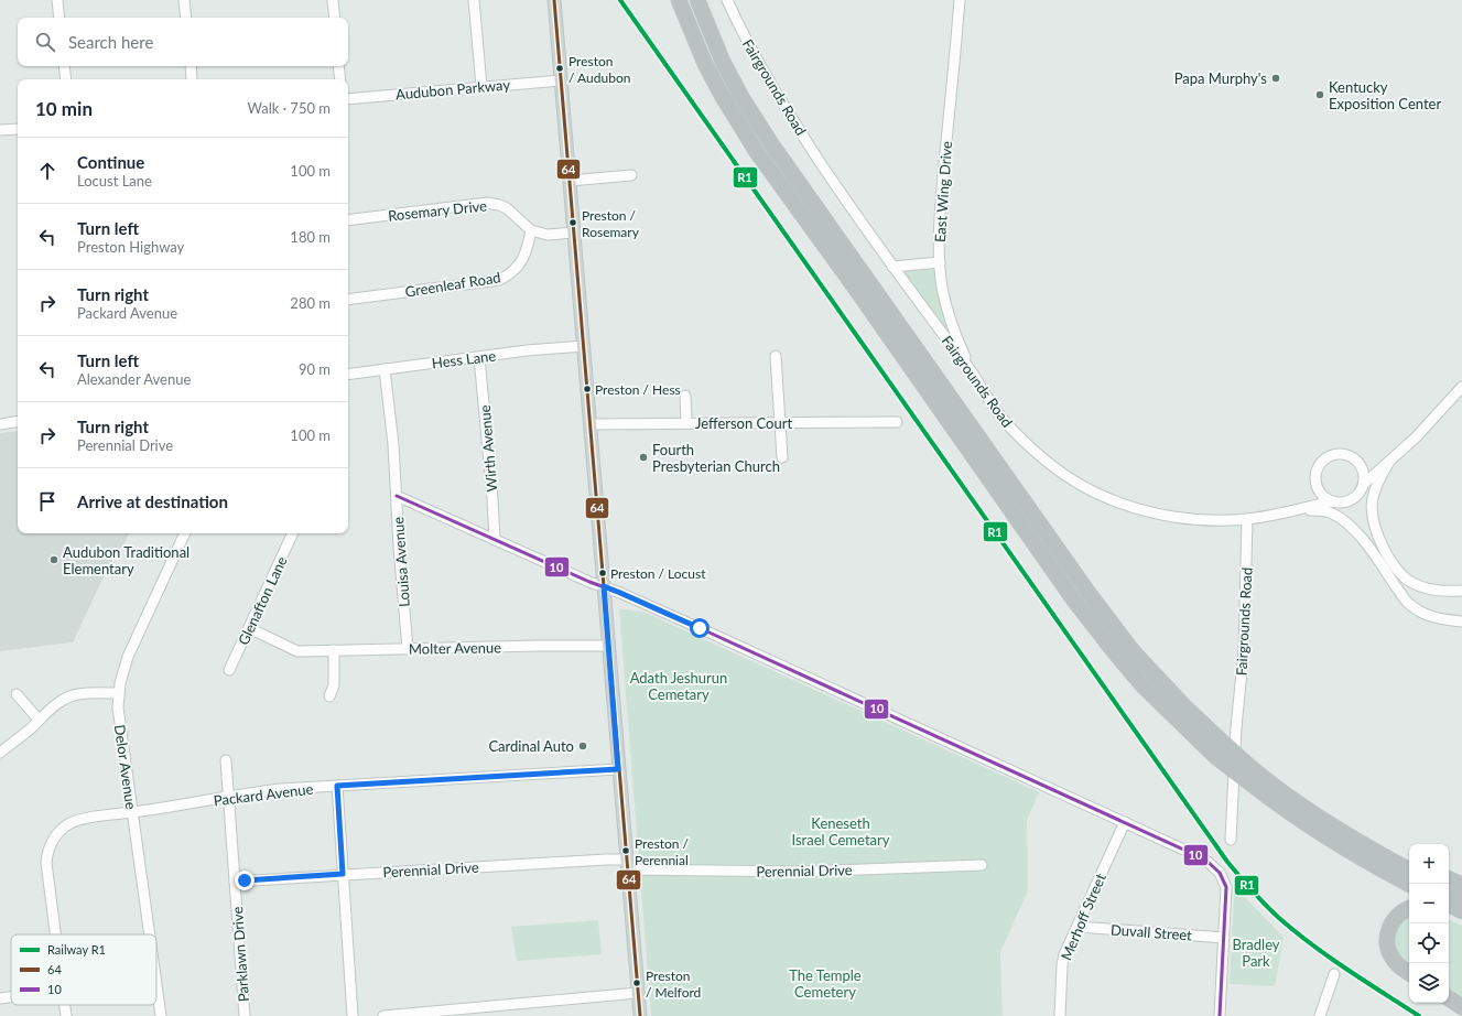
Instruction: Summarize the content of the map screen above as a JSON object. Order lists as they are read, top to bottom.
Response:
{
  "streets": {
    "street": [
      "Fairgrounds Road",
      "Audubon Parkway",
      "East Wing Drive",
      "Rosemary Drive",
      "Greenleaf Road",
      "Hess Lane",
      "Jefferson Court",
      "Wirth Avenue",
      "Louisa Avenue",
      "Glenafton Lane",
      "Molter Avenue",
      "Delor Avenue",
      "Packard Avenue",
      "Perennial Drive",
      "Merhoff Street",
      "Duvall Street",
      "Parklawn Drive"
    ]
  },
  "crossings": [
    ["Fairgrounds Road", "East Wing Drive"],
    ["Rosemary Drive", "Greenleaf Road"],
    ["Hess Lane", "Wirth Avenue"],
    ["Hess Lane", "Louisa Avenue"],
    ["Louisa Avenue", "Molter Avenue"],
    ["Glenafton Lane", "Molter Avenue"],
    ["Delor Avenue", "Packard Avenue"],
    ["Packard Avenue", "Parklawn Drive"],
    ["Perennial Drive", "Parklawn Drive"],
    ["Merhoff Street", "Duvall Street"]
  ],
  "parks": [
    "Adath Jeshurun Cemetary",
    "Keneseth Israel Cemetary",
    "Bradley Park",
    "The Temple Cemetery"
  ],
  "places": [
    "Preston / Audubon",
    "Papa Murphy's",
    "Kentucky Exposition Center",
    "Preston / Rosemary",
    "Preston / Hess",
    "Fourth Presbyterian Church",
    "Audubon Traditional Elementary",
    "Preston / Locust",
    "Cardinal Auto",
    "Preston / Perennial",
    "Preston / Melford"
  ],
  "lines": ["rail line R1", "transit line 64", "transit line 10"],
  "legend": ["Railway R1", "64", "10"],
  "page": {
    "search": "Search here",
    "heading": ["10 min", "Walk · 750 m"],
    "list": [
      ["Continue", "Locust Lane", "100 m"],
      ["Turn left", "Preston Highway", "180 m"],
      ["Turn right", "Packard Avenue", "280 m"],
      ["Turn left", "Alexander Avenue", "90 m"],
      ["Turn right", "Perennial Drive", "100 m"],
      "Arrive at destination"
    ],
    "map_buttons": ["+", "−"]
  }
}
